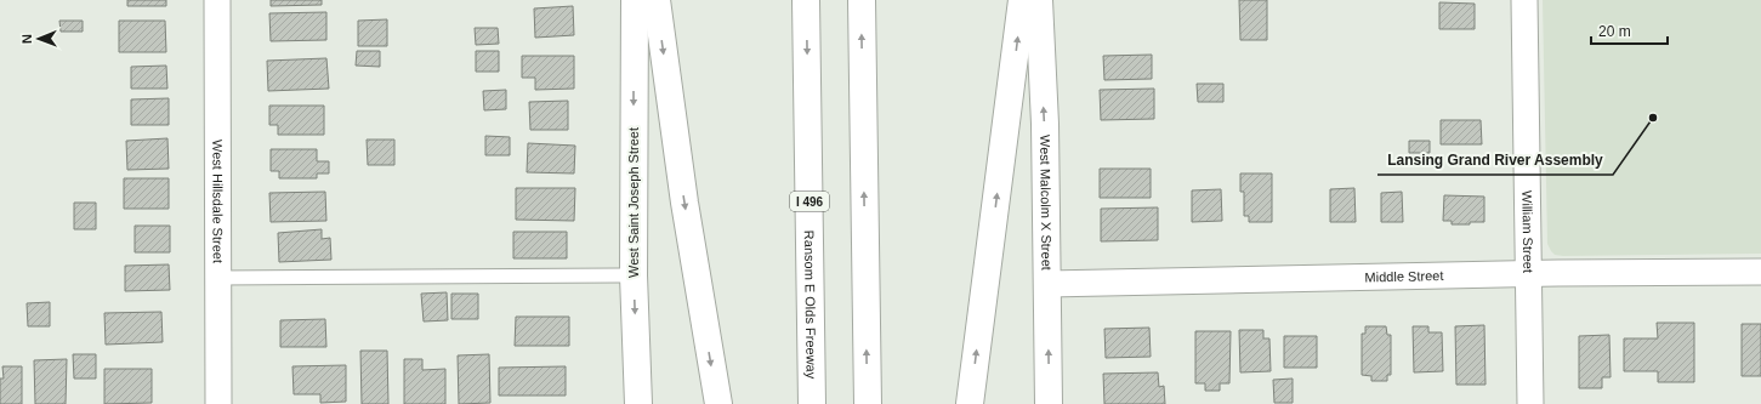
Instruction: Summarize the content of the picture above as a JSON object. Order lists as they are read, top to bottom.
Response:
{
  "streets": {
    "main road": [
      "I 496",
      "West Malcolm X Street",
      "West Saint Joseph Street",
      "Ransom E Olds Freeway"
    ],
    "street": ["West Hillsdale Street", "William Street", "Middle Street"]
  },
  "crossings": [
    ["West Malcolm X Street", "Middle Street"],
    ["William Street", "Middle Street"]
  ],
  "places": ["Lansing Grand River Assembly"],
  "scale_bar": "20 m",
  "north": "left"
}
